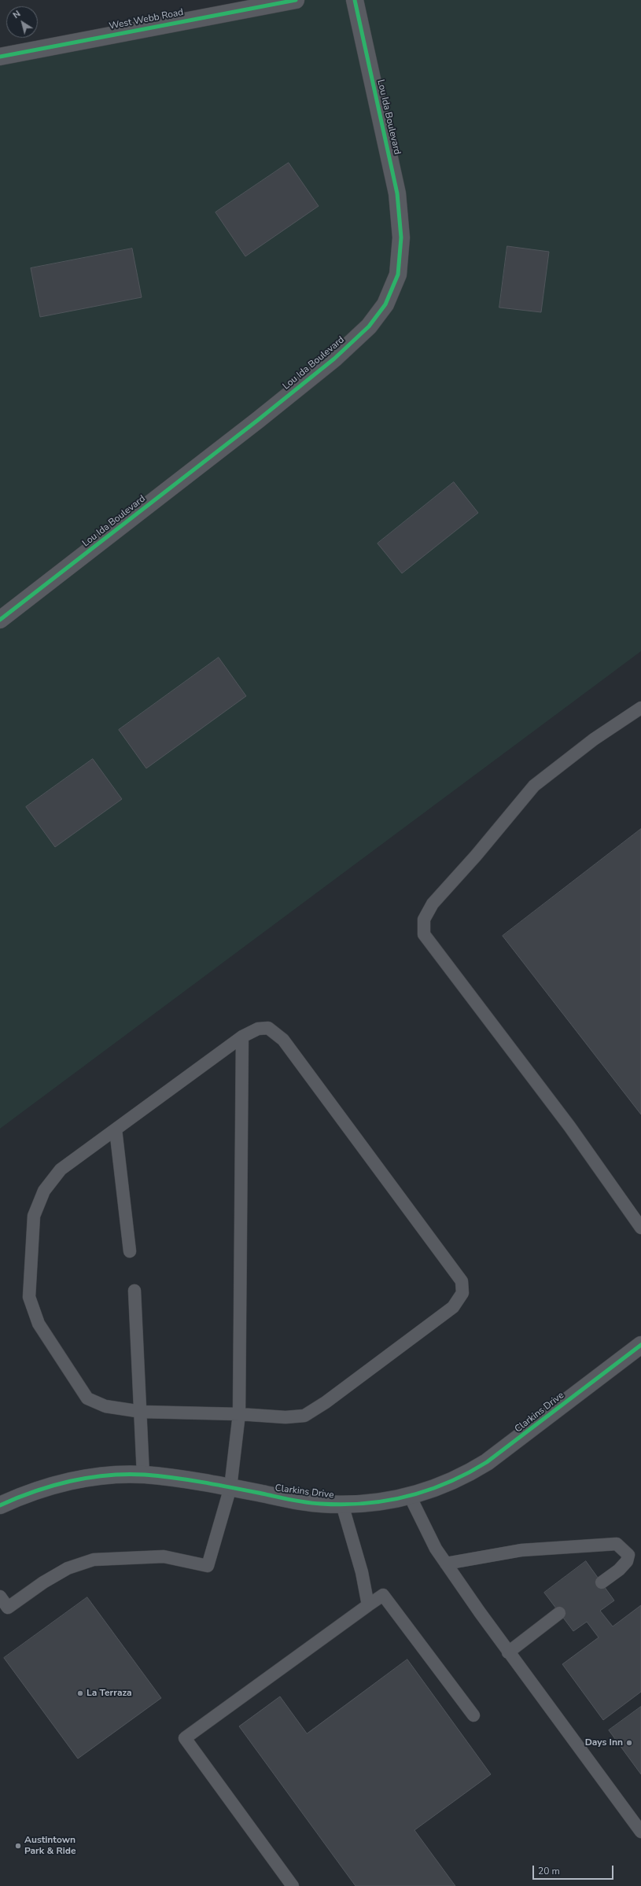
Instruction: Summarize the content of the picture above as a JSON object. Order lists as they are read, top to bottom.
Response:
{
  "streets": {
    "street": ["West Webb Road", "Lou Ida Boulevard", "Clarkins Drive"]
  },
  "places": ["La Terraza", "Days Inn", "Austintown Park & Ride"],
  "scale_bar": "20 m",
  "north": "top left"
}
